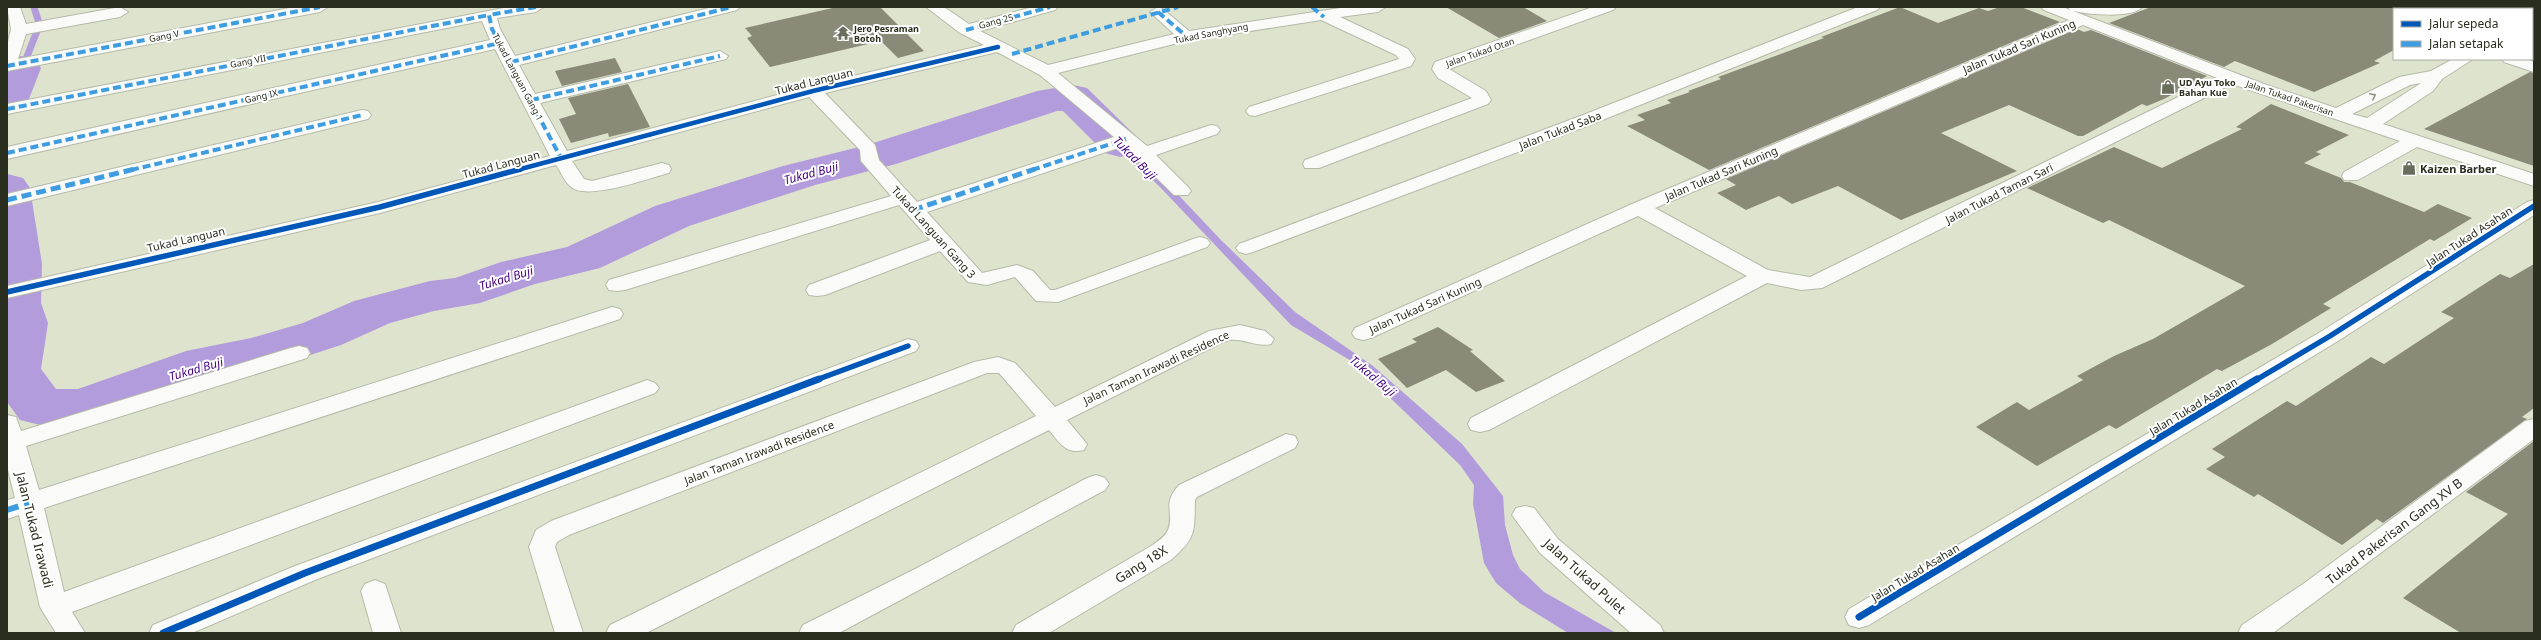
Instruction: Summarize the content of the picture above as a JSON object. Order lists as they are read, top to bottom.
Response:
{
  "streets": {
    "street": [
      "Gang 25",
      "Tukad Sanghyang",
      "Gang V",
      "Jalan Tukad Sari Kuning",
      "Jalan Tukad Otan",
      "Gang VII",
      "Tukad Languan Gang 1",
      "Tukad Languan",
      "Gang IX",
      "Jalan Tukad Pakerisan",
      "Jalan Tukad Saba",
      "Jalan Tukad Taman Sari",
      "Tukad Languan Gang 3",
      "Jalan Tukad Asahan",
      "Jalan Taman Irawadi Residence",
      "Jalan Tukad Irawadi",
      "Tukad Pakerisan Gang XV B",
      "Gang 18X",
      "Jalan Tukad Pulet"
    ]
  },
  "crossings": [
    ["Jalan Tukad Sari Kuning", "Jalan Tukad Pakerisan"],
    ["Gang VII", "Tukad Languan Gang 1"],
    ["Tukad Languan Gang 1", "Tukad Languan"],
    ["Tukad Languan Gang 1", "Gang IX"],
    ["Tukad Languan", "Tukad Languan Gang 3"],
    ["Jalan Tukad Pakerisan", "Jalan Tukad Taman Sari"]
  ],
  "water": ["Tukad Buji"],
  "places": {
    "temple": ["Jero Pesraman Botoh"],
    "shop": ["UD Ayu Toko Bahan Kue", "Kaizen Barber"]
  },
  "legend": ["Jalur sepeda", "Jalan setapak"]
}
